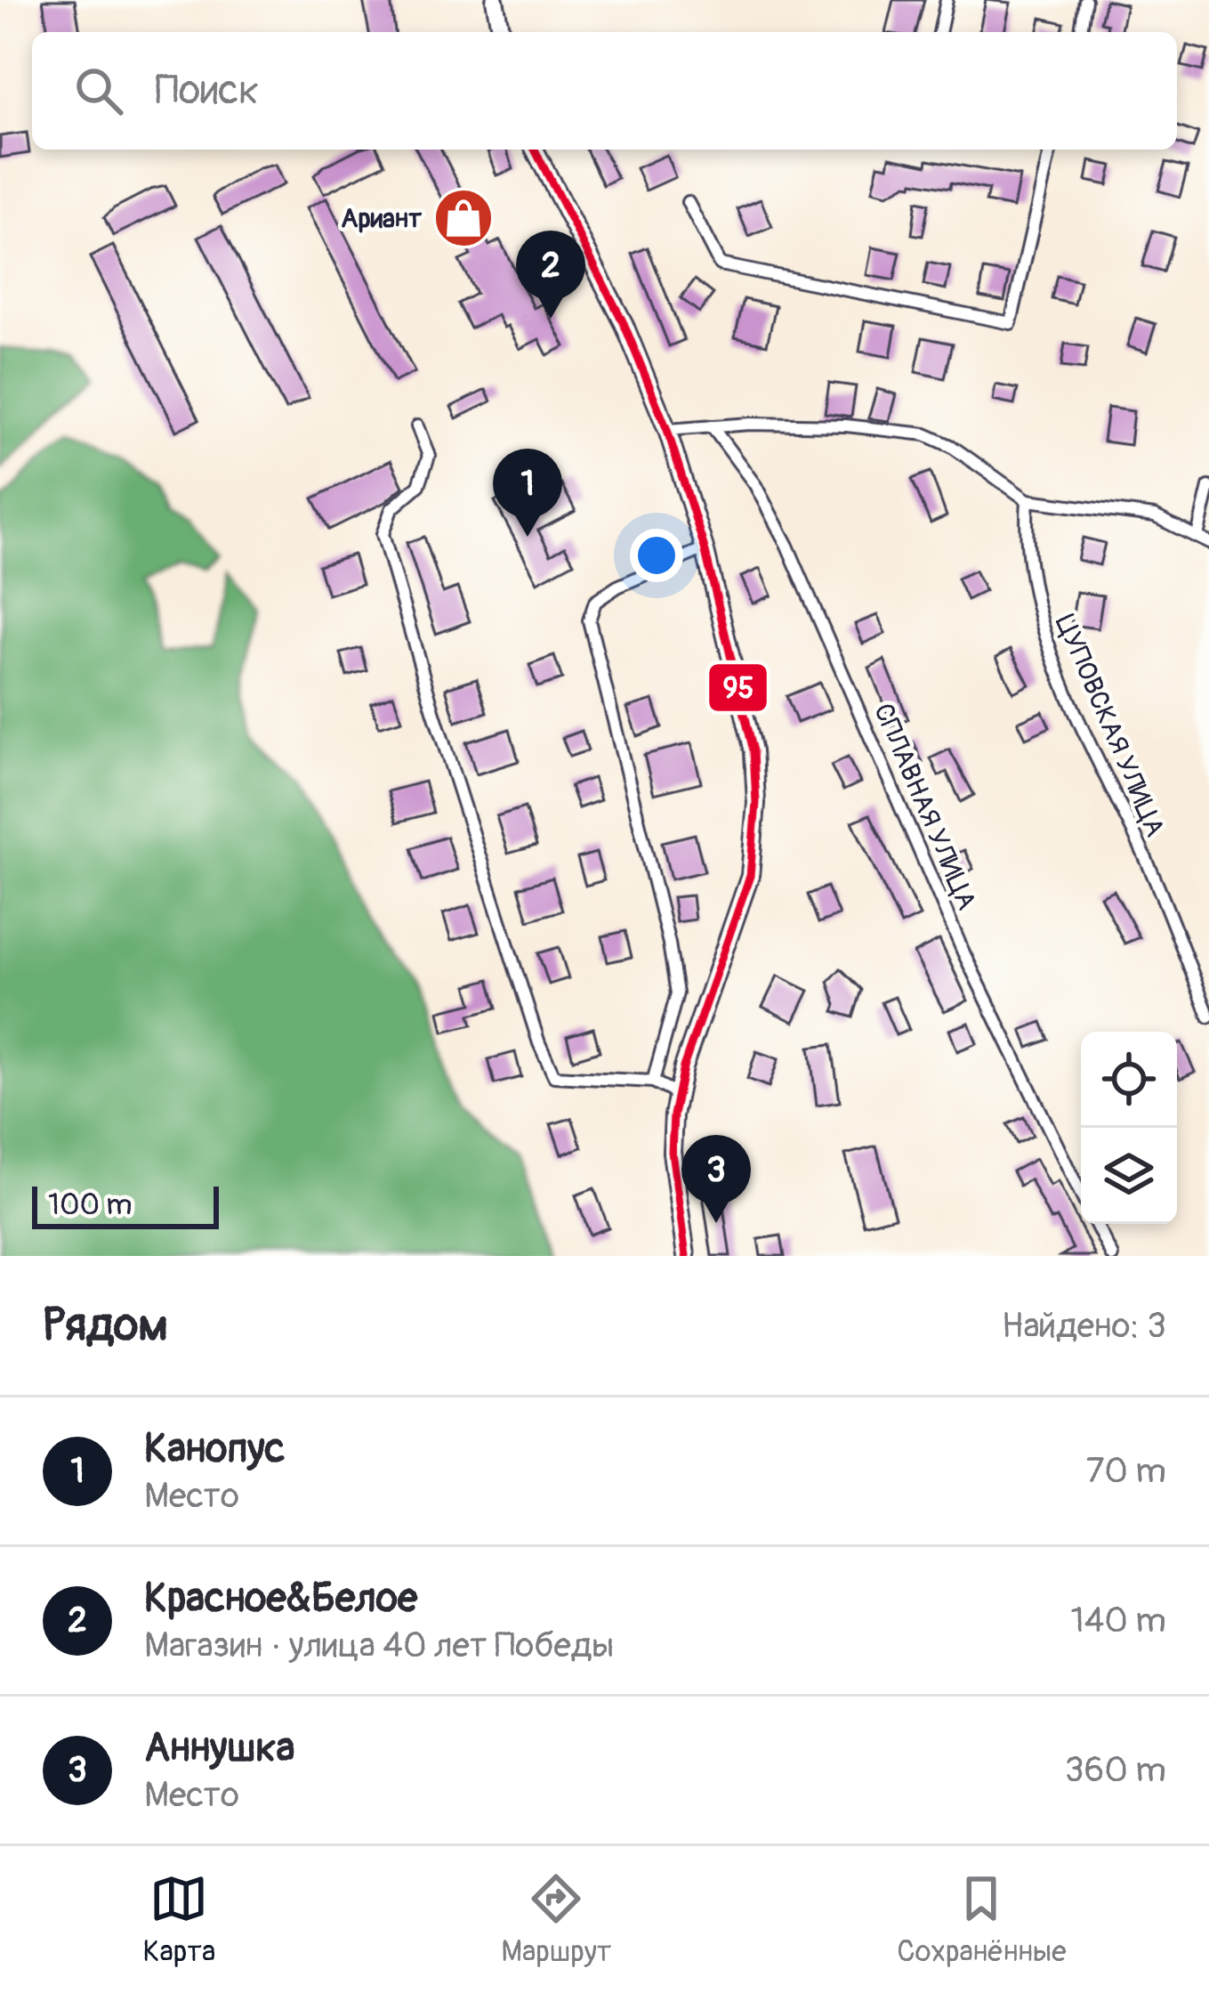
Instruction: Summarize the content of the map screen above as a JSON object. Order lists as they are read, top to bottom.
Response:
{
  "streets": {
    "street": ["ЦУПОВСКАЯ УЛИЦА", "СПЛАВНАЯ УЛИЦА"]
  },
  "places": {
    "shop": ["Ариант"]
  },
  "lines": ["transit line 95"],
  "scale_bar": "100 m",
  "page": {
    "search": "Поиск",
    "pins": ["2", "1", "3"],
    "scale": "100 m",
    "heading": ["Рядом", "Найдено: 3"],
    "list": [
      {
        "mark": "1",
        "name": "Канопус",
        "note": "Место",
        "value": "70 m"
      },
      {
        "mark": "2",
        "name": "Красное&Белое",
        "note": "Магазин · улица 40 лет Победы",
        "value": "140 m"
      },
      {
        "mark": "3",
        "name": "Аннушка",
        "note": "Место",
        "value": "360 m"
      }
    ],
    "nav": ["Карта", "Маршрут", "Сохранённые"]
  }
}
